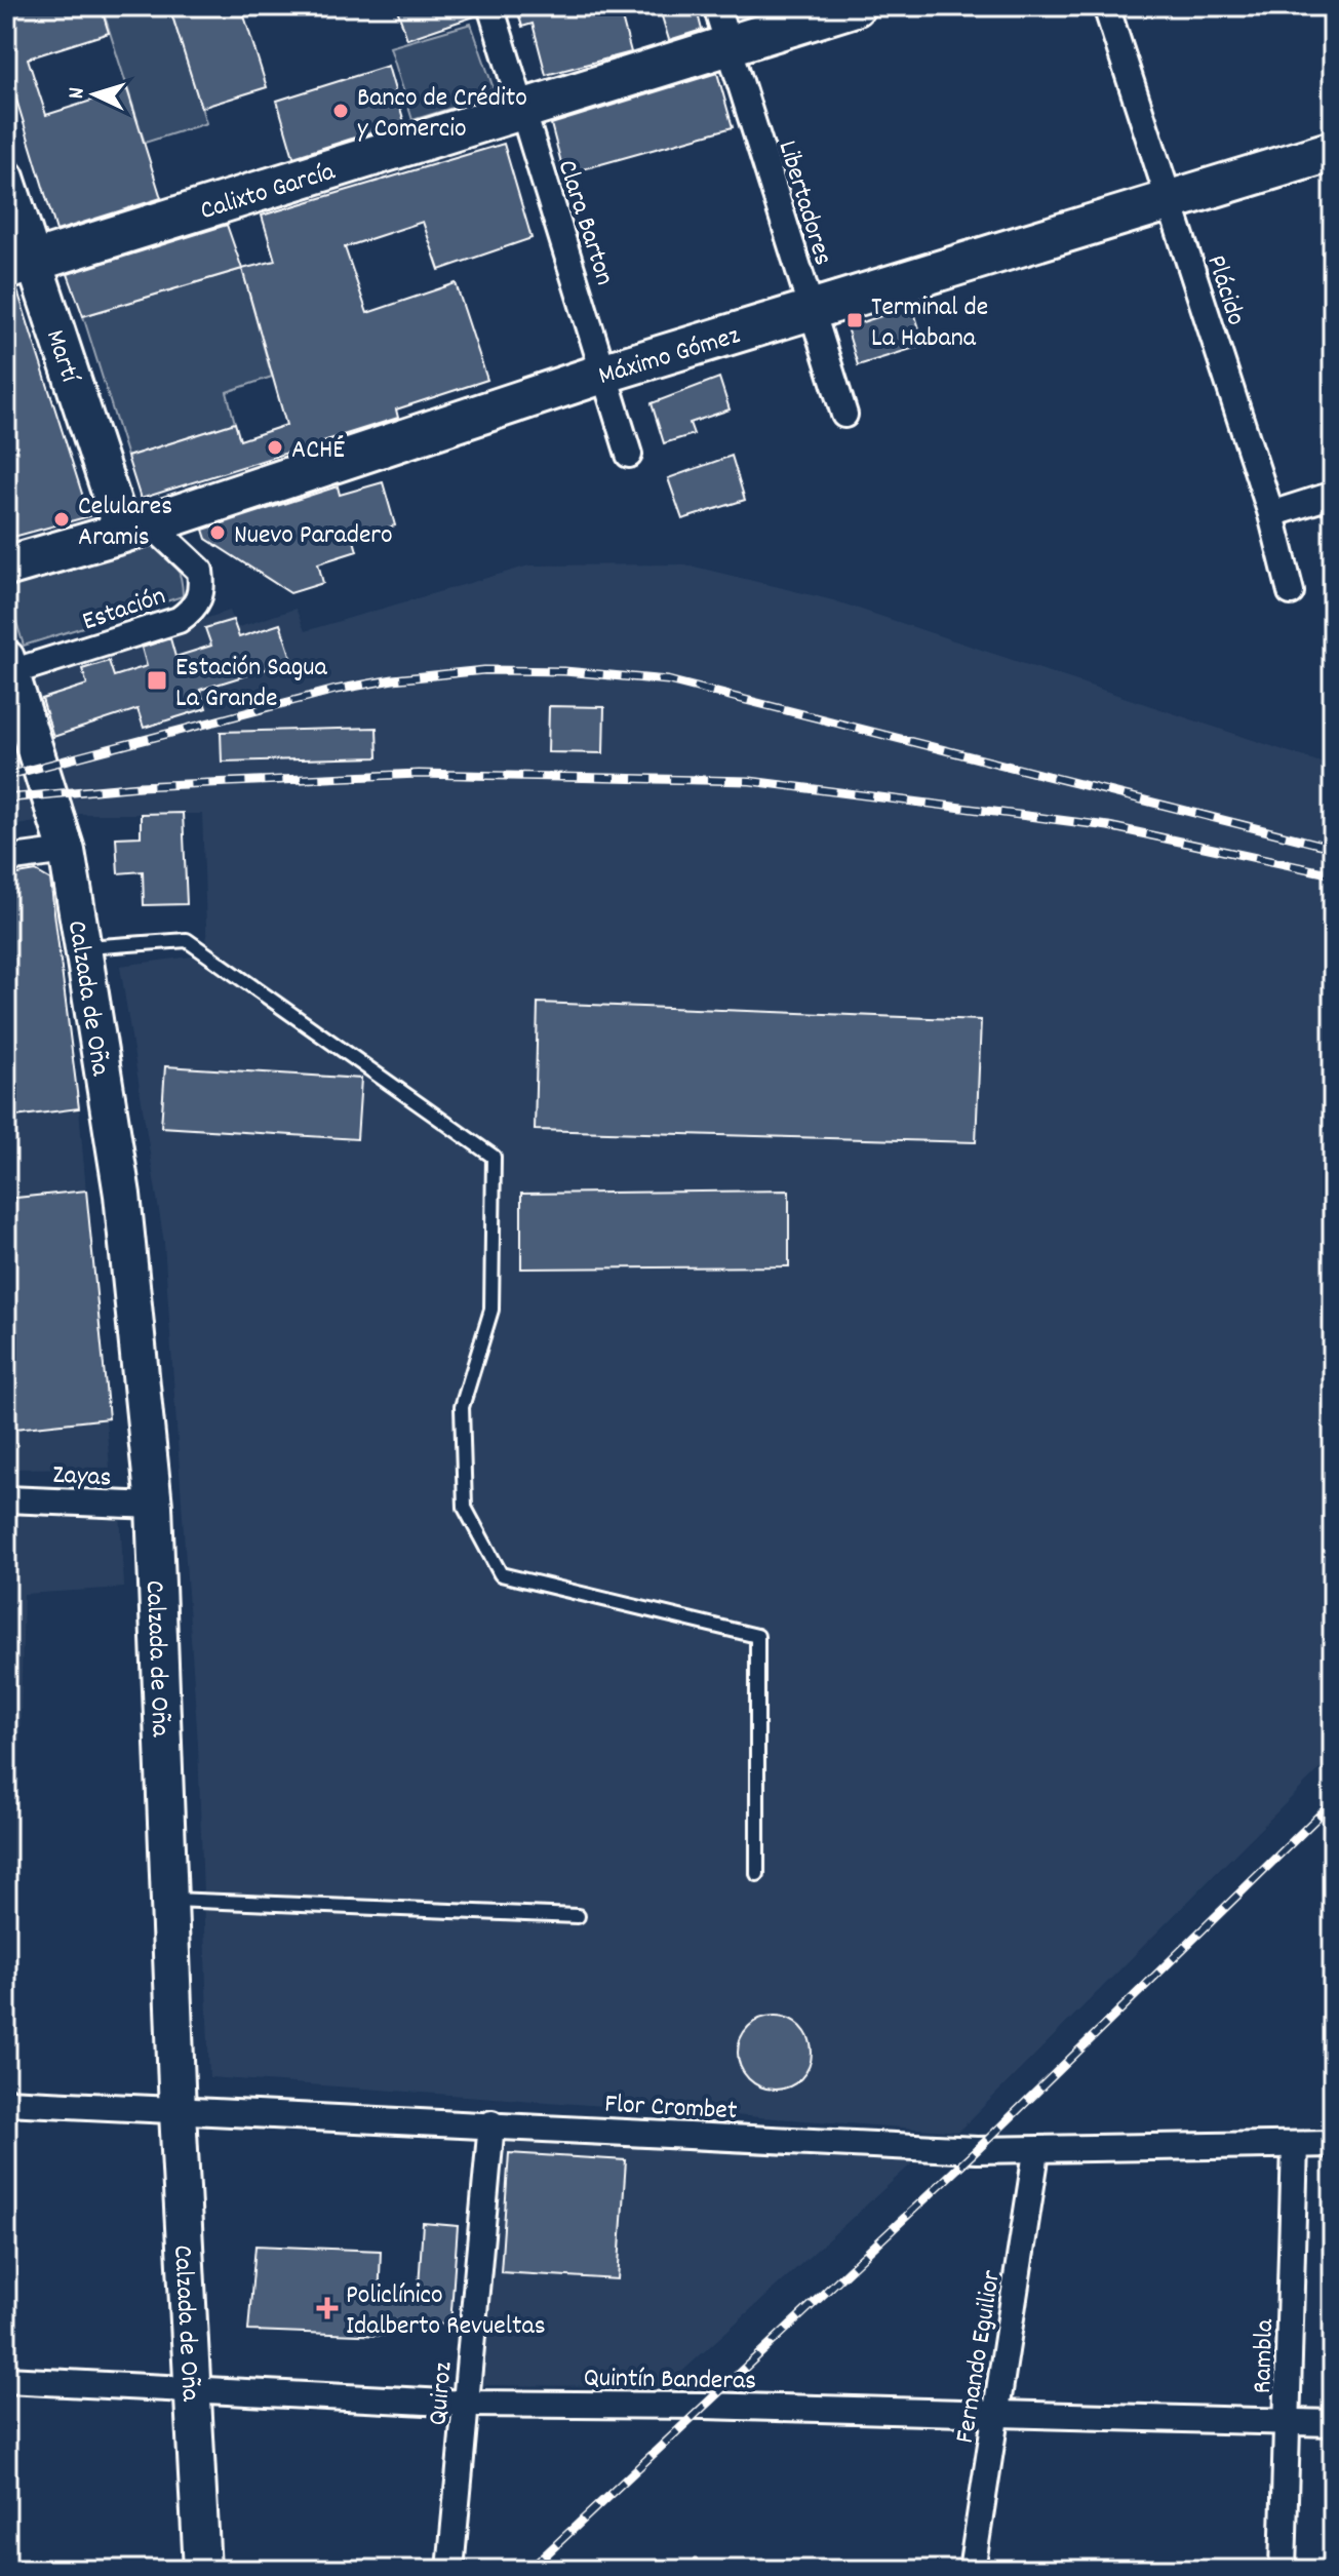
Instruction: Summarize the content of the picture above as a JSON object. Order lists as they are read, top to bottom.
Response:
{
  "streets": {
    "main road": ["Calixto García", "Máximo Gómez"],
    "street": [
      "Libertadores",
      "Clara Barton",
      "Plácido",
      "Martí",
      "Estación",
      "Calzada de Oña",
      "Zayas",
      "Flor Crombet",
      "Fernando Eguilior",
      "Rambla",
      "Quintín Banderas",
      "Quiroz"
    ]
  },
  "crossings": [
    ["Calixto García", "Libertadores"],
    ["Calixto García", "Clara Barton"],
    ["Calixto García", "Martí"],
    ["Libertadores", "Máximo Gómez"],
    ["Clara Barton", "Máximo Gómez"],
    ["Plácido", "Máximo Gómez"],
    ["Máximo Gómez", "Martí"],
    ["Máximo Gómez", "Estación"],
    ["Martí", "Estación"],
    ["Estación", "Calzada de Oña"],
    ["Calzada de Oña", "Zayas"],
    ["Calzada de Oña", "Flor Crombet"],
    ["Calzada de Oña", "Quintín Banderas"],
    ["Flor Crombet", "Fernando Eguilior"],
    ["Flor Crombet", "Rambla"],
    ["Flor Crombet", "Quiroz"],
    ["Fernando Eguilior", "Quintín Banderas"],
    ["Rambla", "Quintín Banderas"],
    ["Quintín Banderas", "Quiroz"]
  ],
  "places": {
    "other": [
      "Banco de Crédito y Comercio",
      "ACHÉ",
      "Celulares Aramis",
      "Nuevo Paradero"
    ],
    "transit": ["Terminal de La Habana", "Estación Sagua La Grande"],
    "health": ["Policlínico Idalberto Revueltas"]
  },
  "north": "left"
}
